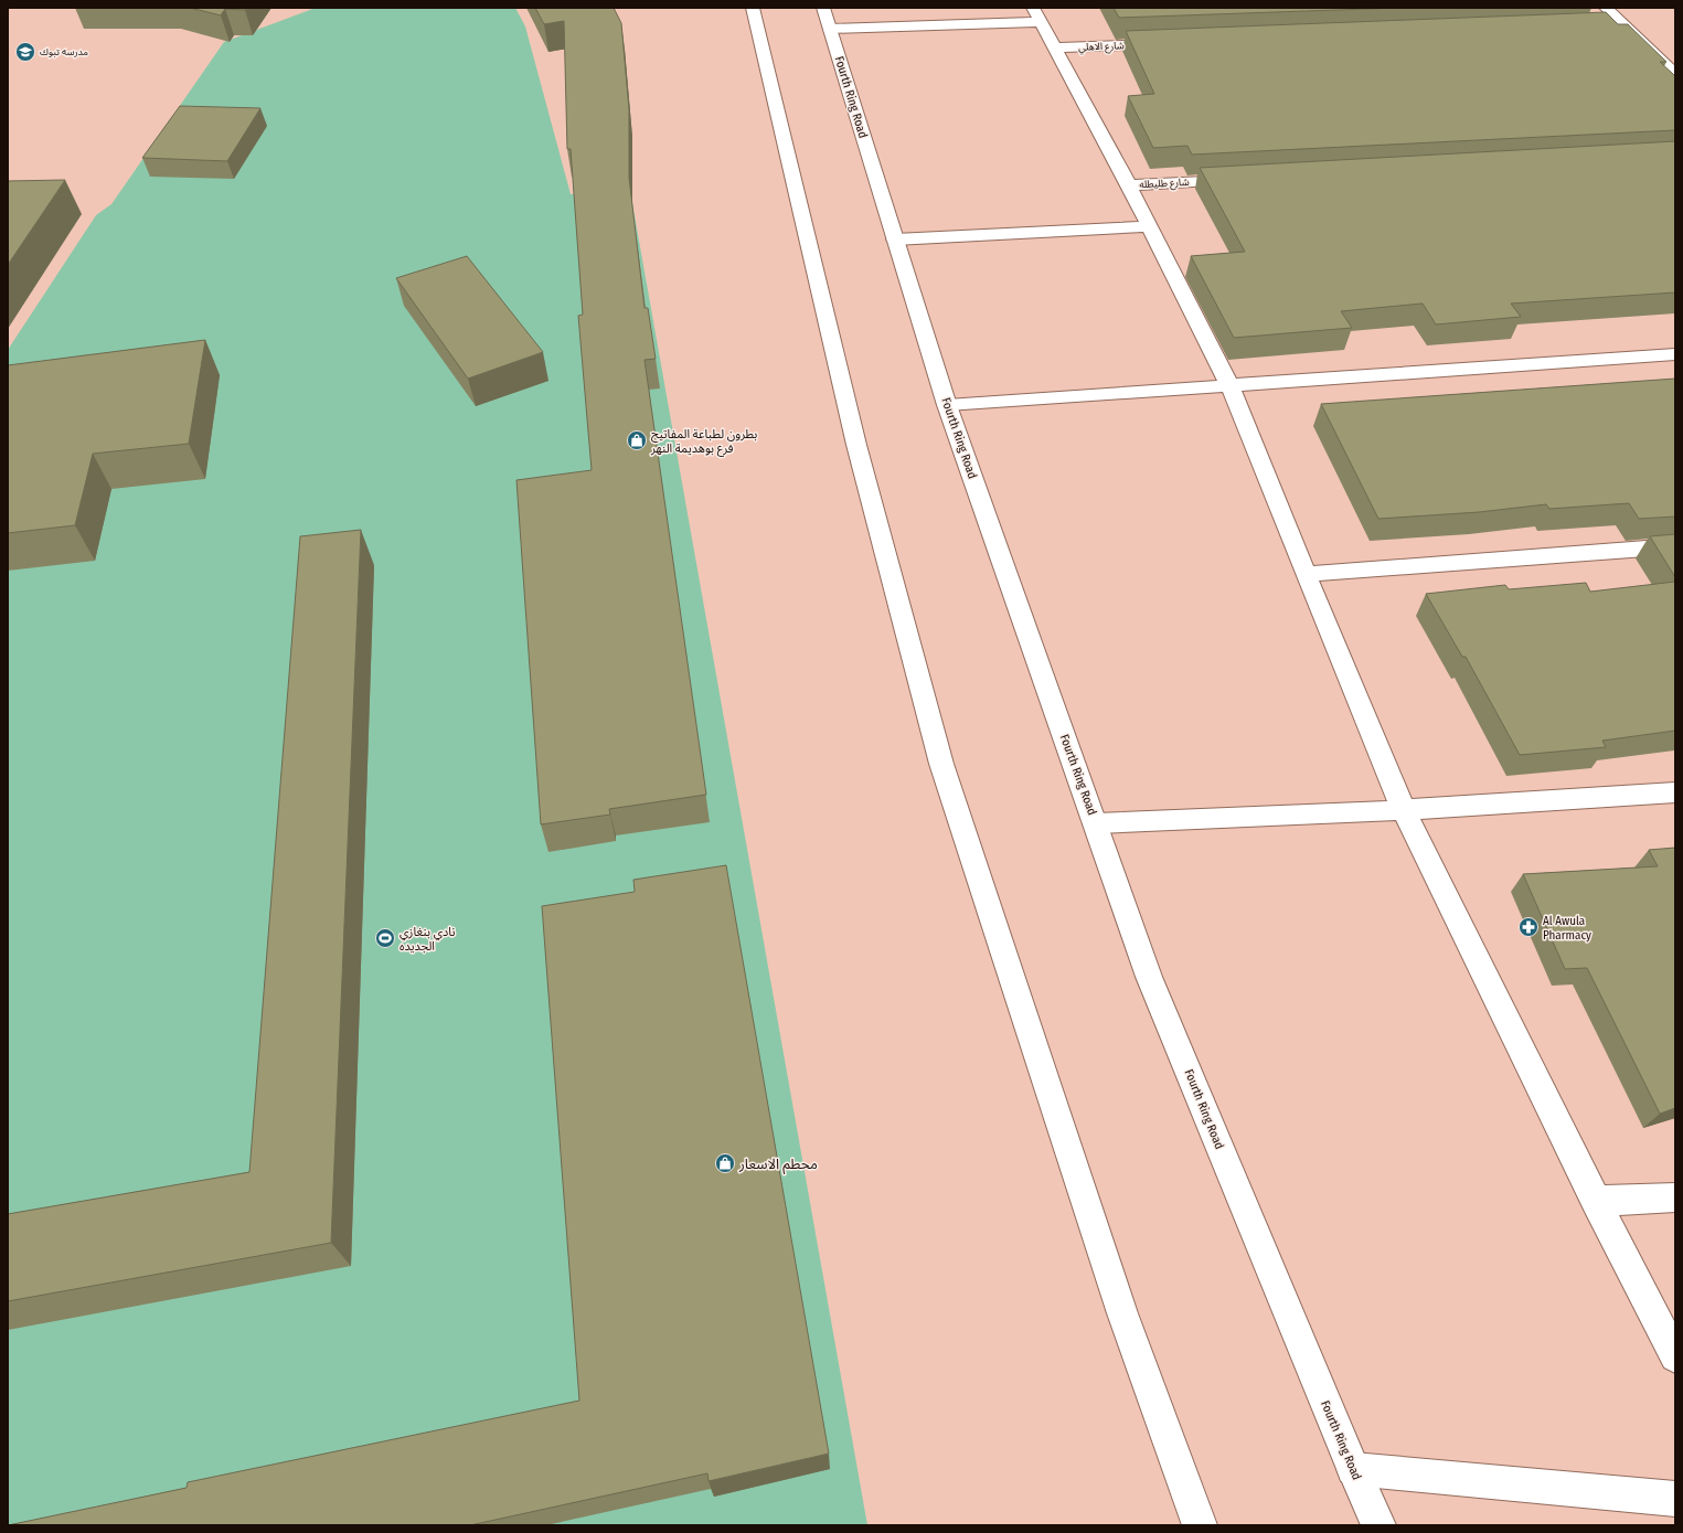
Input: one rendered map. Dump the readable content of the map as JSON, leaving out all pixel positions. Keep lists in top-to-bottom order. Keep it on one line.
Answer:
{"streets":{"street":["شارع الاهلي","Fourth Ring Road","شارع طليطله"]},"places":{"school or university":["مدرسه تبوك"],"shop":["بطرون لطباعة المفاتيح فرع بوهديمة النهر","محطم الاسعار"],"pharmacy":["Al Awula Pharmacy"],"sports":["نادي بنغازي الجديده"]}}
